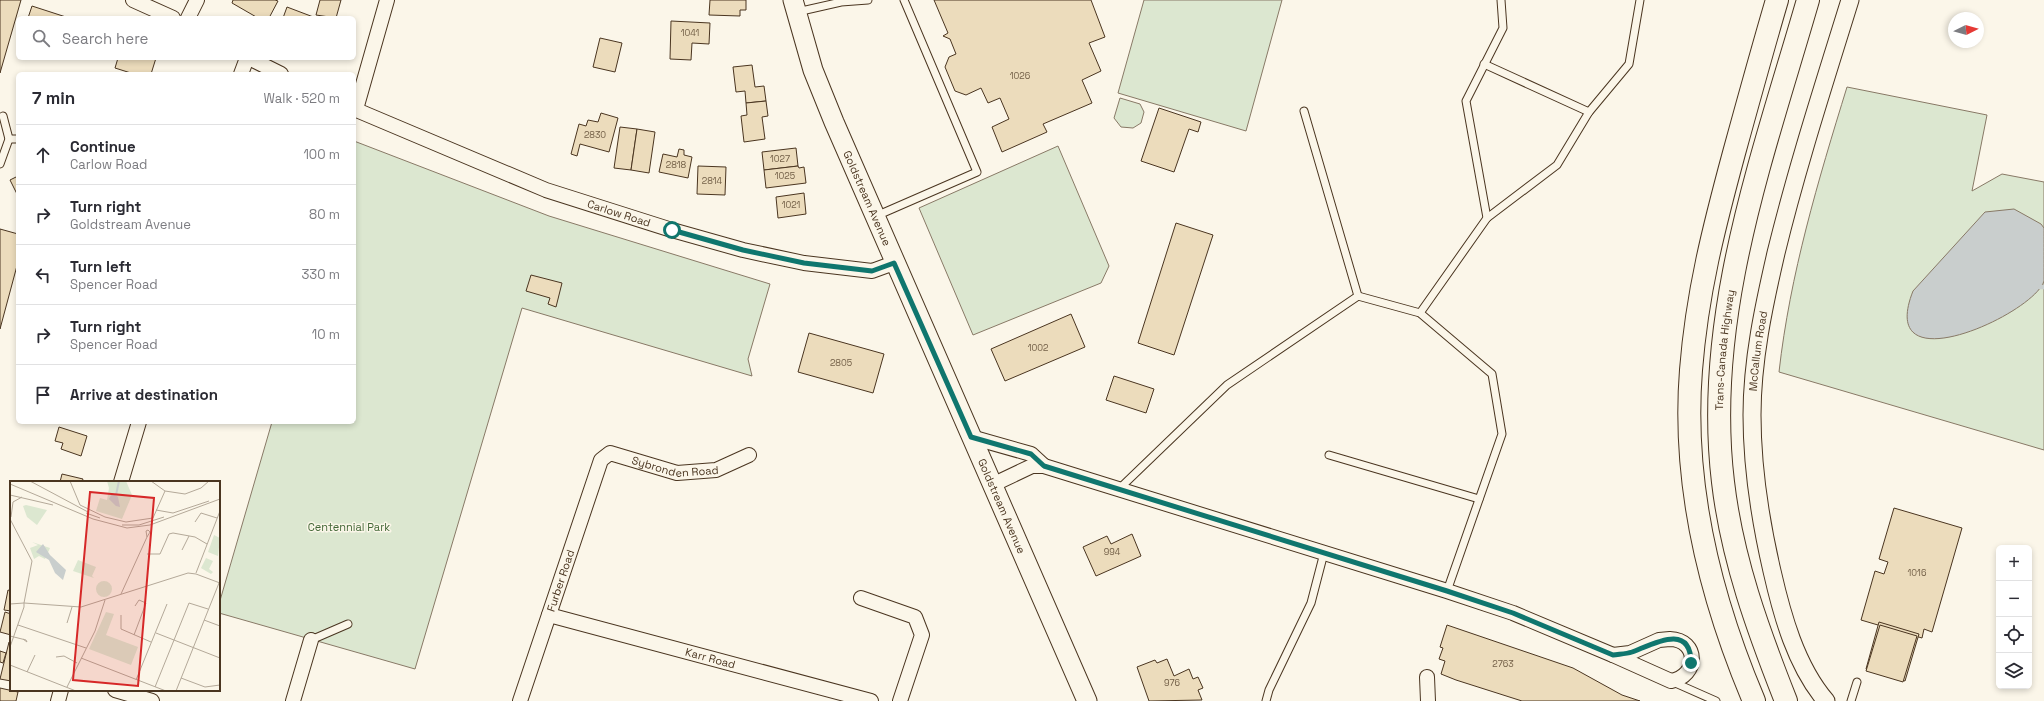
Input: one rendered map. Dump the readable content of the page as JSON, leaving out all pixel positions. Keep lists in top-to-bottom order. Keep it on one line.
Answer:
{"streets":{"highway":["Trans-Canada Highway"],"main road":["Goldstream Avenue"],"street":["Carlow Road","McCallum Road","Sybronden Road","Furber Road","Karr Road"]},"crossings":[["Goldstream Avenue","Carlow Road"],["Sybronden Road","Furber Road"],["Furber Road","Karr Road"]],"parks":["Centennial Park"],"house_numbers":["1041","1026","2830","1027","2818","1025","2814","1021","1002","2805","994","1016","2763","976"],"north":"right","page":{"search":"Search here","heading":["7 min","Walk · 520 m"],"list":[["Continue","Carlow Road","100 m"],["Turn right","Goldstream Avenue","80 m"],["Turn left","Spencer Road","330 m"],["Turn right","Spencer Road","10 m"],"Arrive at destination"],"map_buttons":["+","−"]}}
